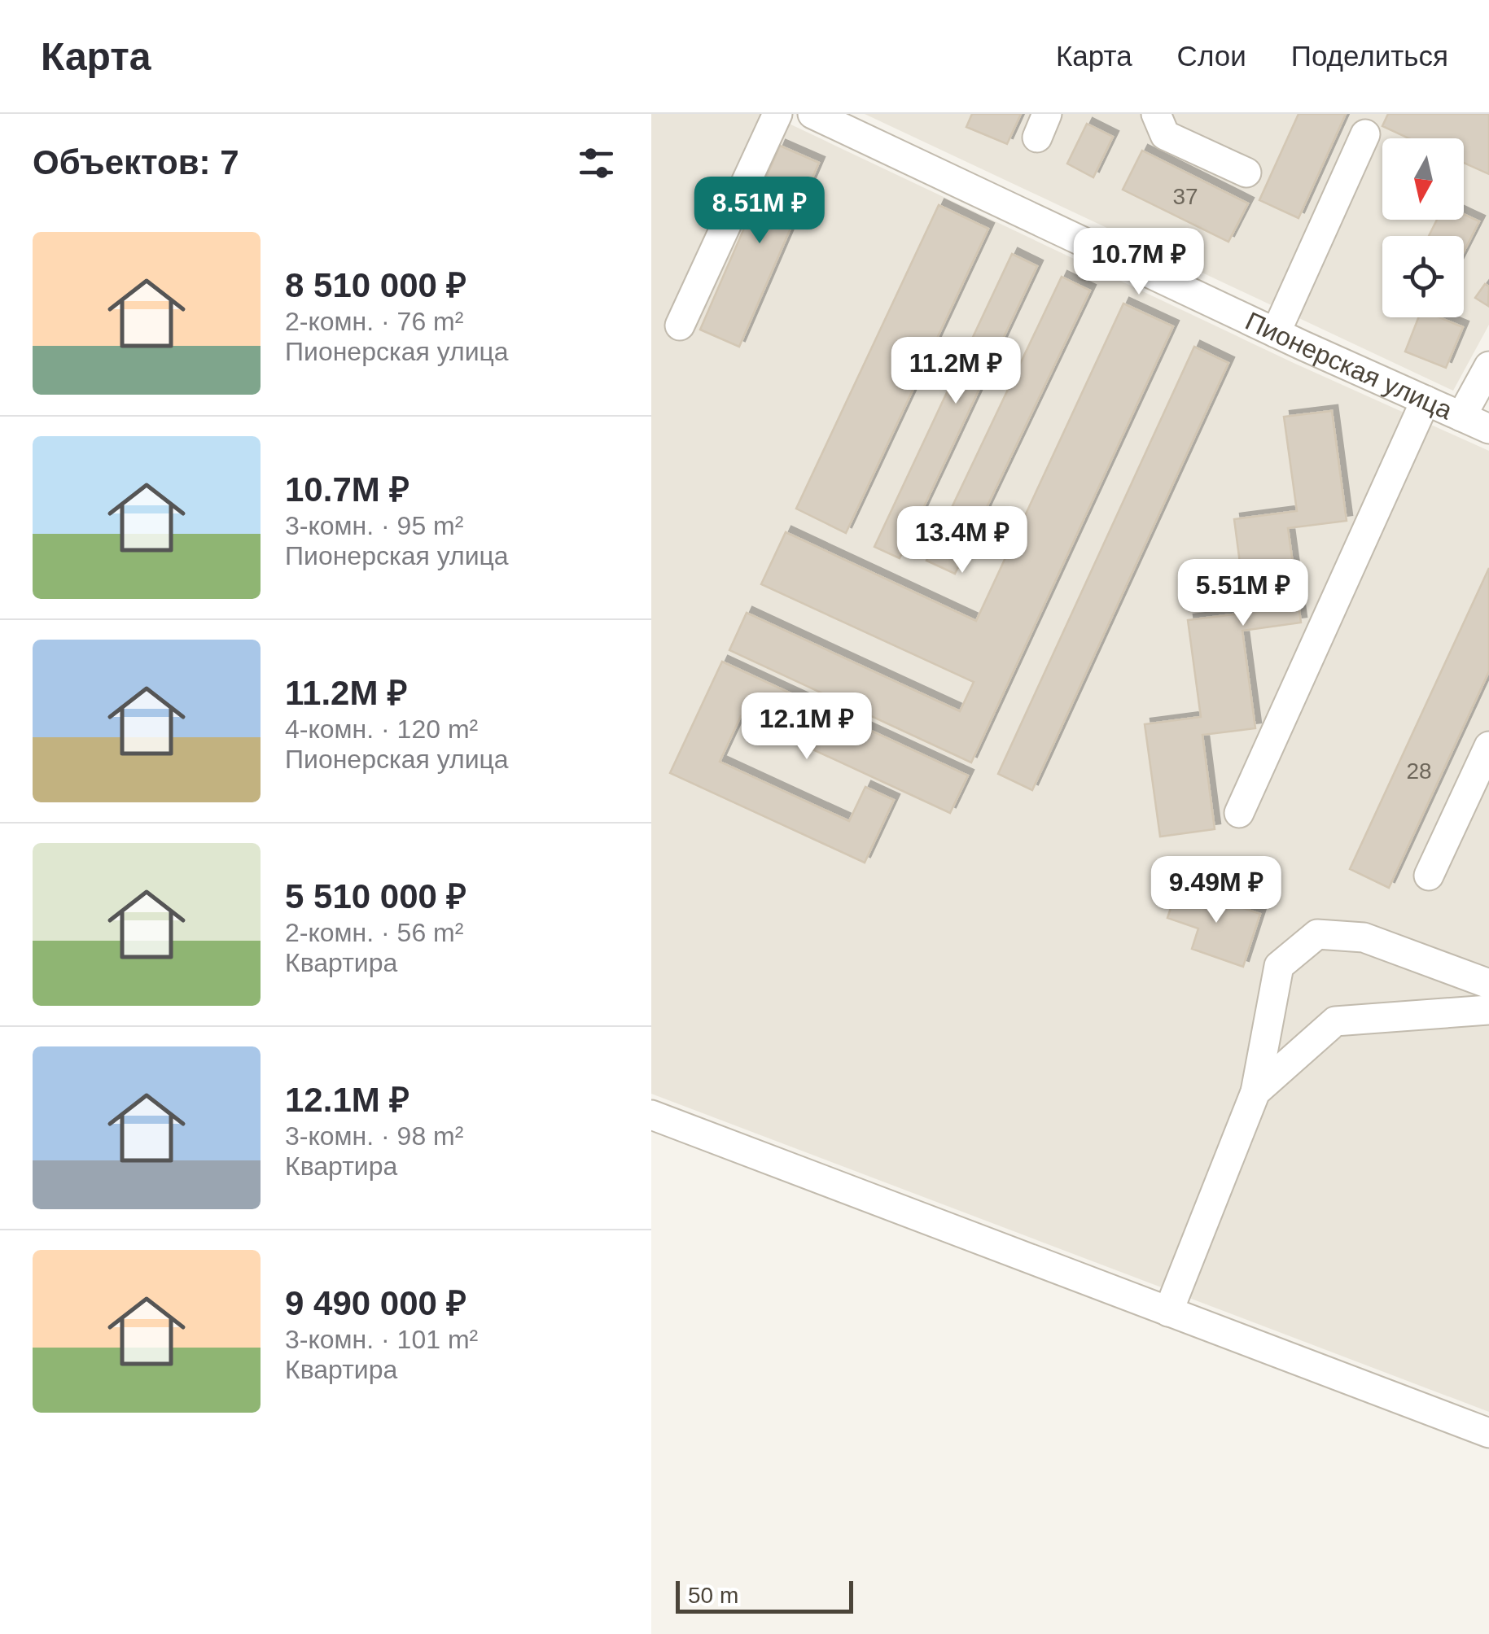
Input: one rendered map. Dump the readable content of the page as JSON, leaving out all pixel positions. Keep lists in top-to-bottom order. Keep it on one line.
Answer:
{"streets":{"street":["Пионерская улица"]},"house_numbers":["37","28"],"scale_bar":"50 m","north":"bottom","page":{"header":"Карта","nav":["Карта","Слои","Поделиться"],"heading":"Объектов: 7","price":["8.51M ₽","10.7M ₽","11.2M ₽","13.4M ₽","5.51M ₽","12.1M ₽","9.49M ₽"],"list":[{"name":"8 510 000 ₽","note":"2-комн. · 76 m² · Пионерская улица"},{"name":"10.7M ₽","note":"3-комн. · 95 m² · Пионерская улица"},{"name":"11.2M ₽","note":"4-комн. · 120 m² · Пионерская улица"},{"name":"5 510 000 ₽","note":"2-комн. · 56 m² · Квартира"},{"name":"12.1M ₽","note":"3-комн. · 98 m² · Квартира"},{"name":"9 490 000 ₽","note":"3-комн. · 101 m² · Квартира"}],"scale":"50 m"}}
